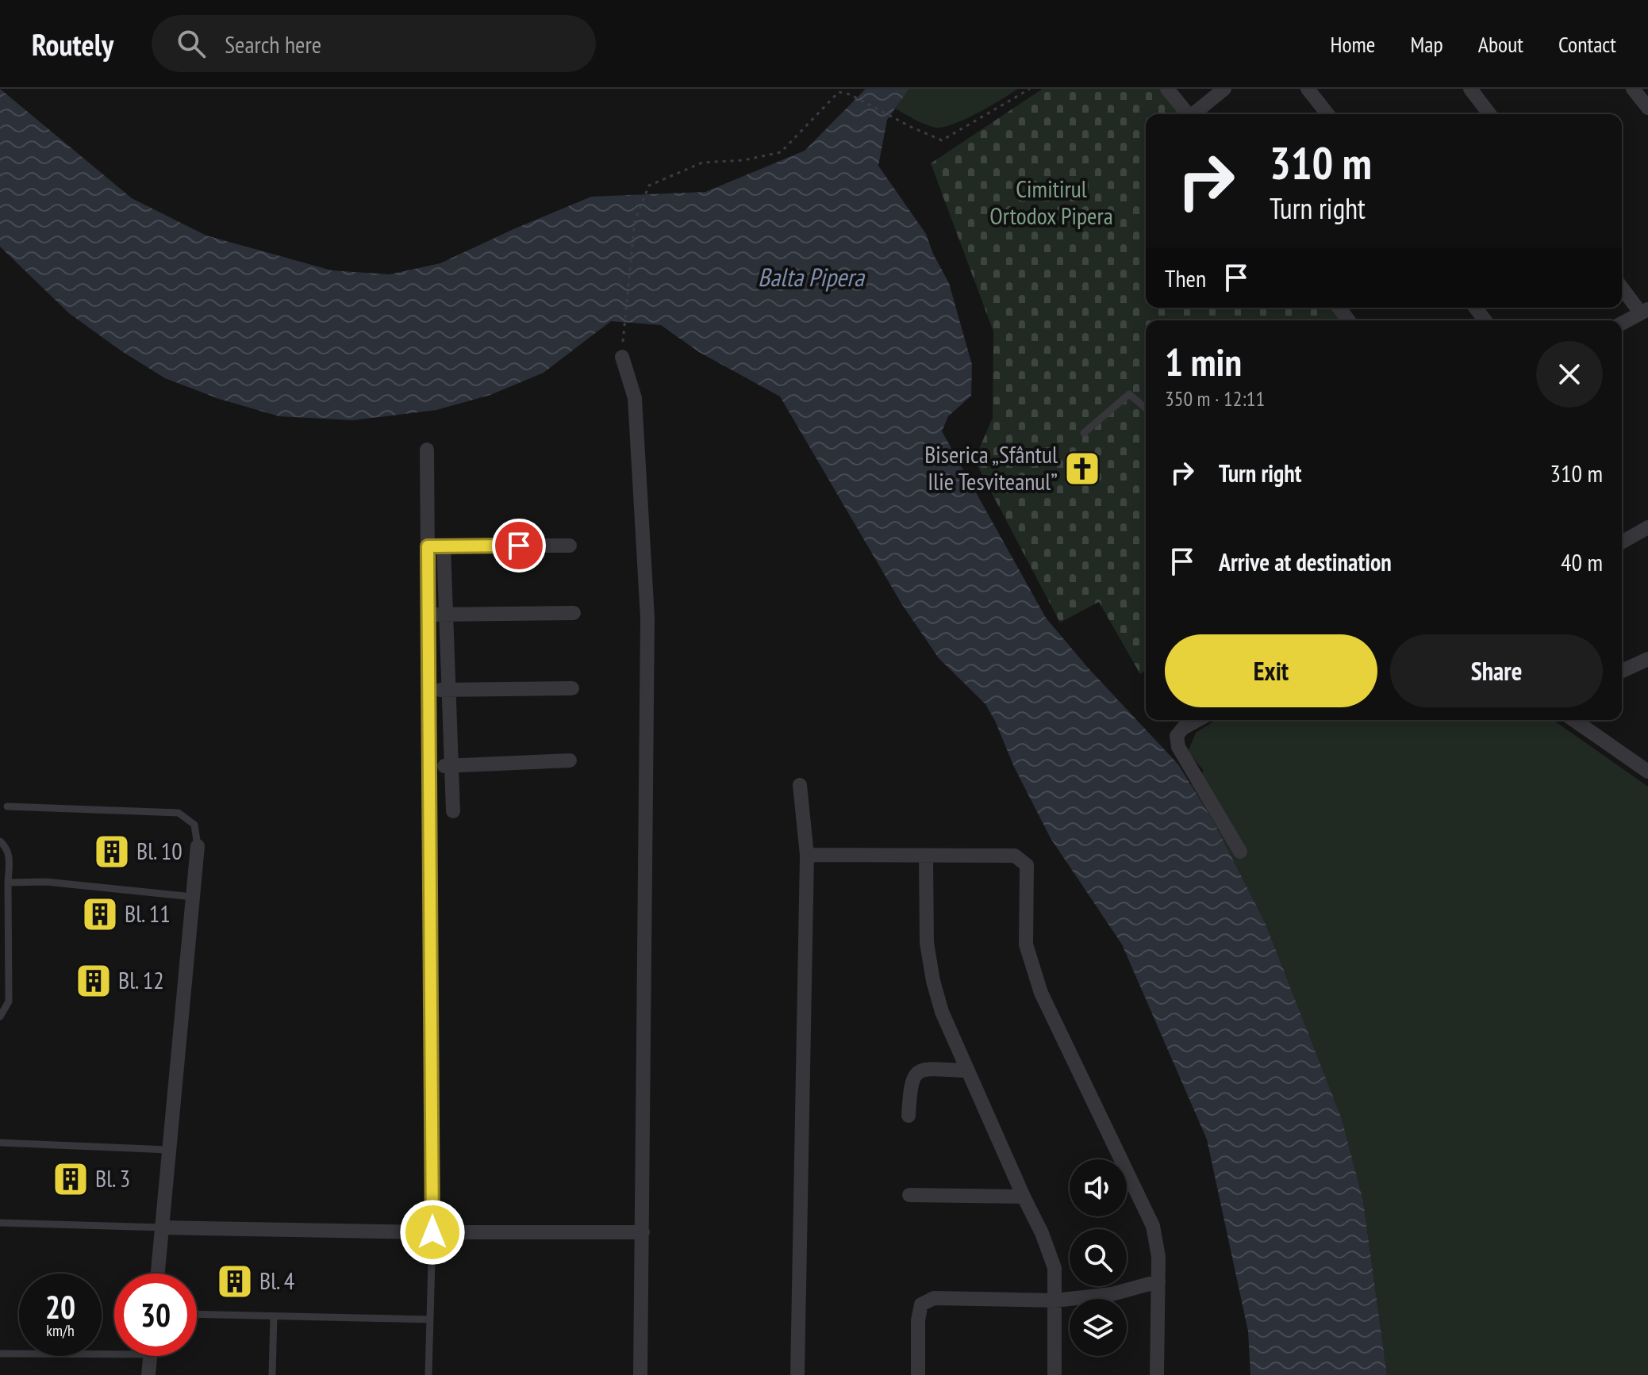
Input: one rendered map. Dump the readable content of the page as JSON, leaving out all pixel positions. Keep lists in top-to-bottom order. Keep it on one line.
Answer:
{"water":["Balta Pipera"],"parks":["Cimitirul Ortodox Pipera"],"places":{"church":["Biserica „Sfântul Ilie Tesviteanul”"],"building":["Bl. 10","Bl. 11","Bl. 12","Bl. 3","Bl. 4"]},"page":{"header":"Routely","search":"Search here","nav":["Home","Map","About","Contact"],"turn":["310 m","Turn right"],"then":"Then","heading":["1 min","350 m · 12:11"],"list":[{"name":"Turn right","value":"310 m"},{"name":"Arrive at destination","value":"40 m"}],"buttons":["Exit","Share"],"speed":"20 km/h","limit":"30"}}
